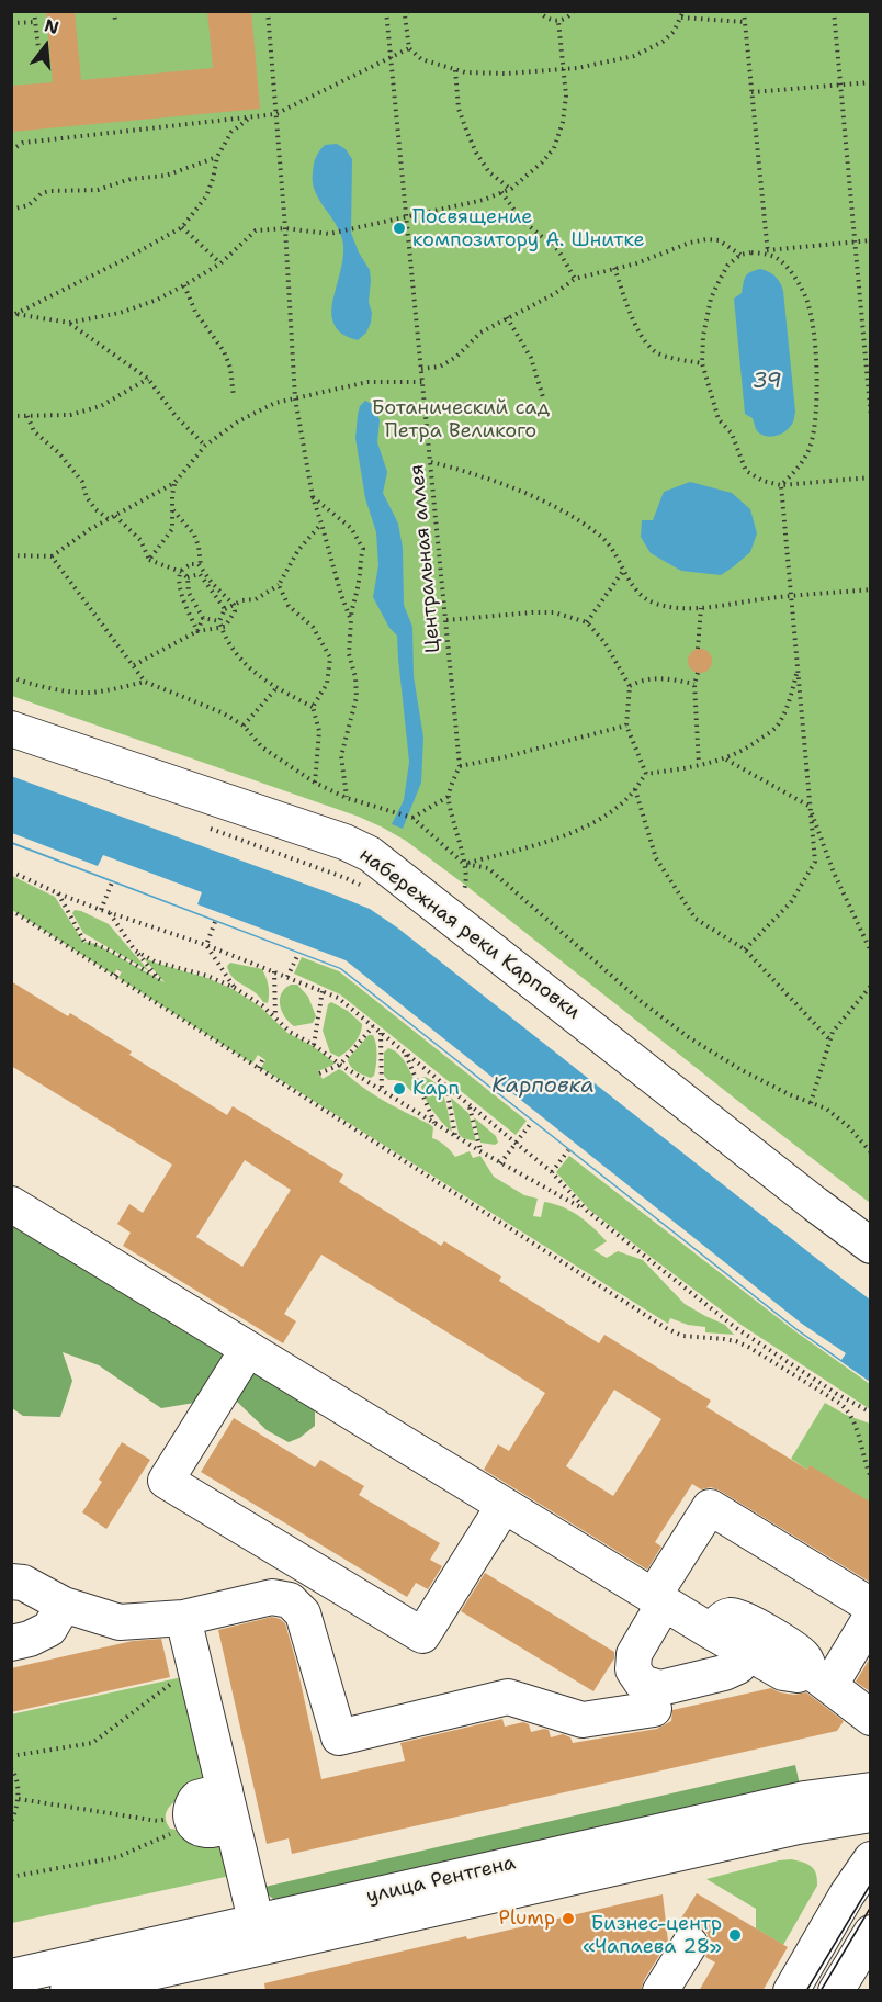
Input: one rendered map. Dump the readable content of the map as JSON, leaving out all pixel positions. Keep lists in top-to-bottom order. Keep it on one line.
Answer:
{"streets":{"street":["набережная реки Карповки","улица Рентгена"],"path":["Центральная аллея"]},"water":["39","Карповка"],"parks":["Ботанический сад Петра Великого"],"places":["Посвящение композитору А. Шнитке","Карп","Plump","Бизнес-центр «Чапаева 28»"],"north":"top"}
